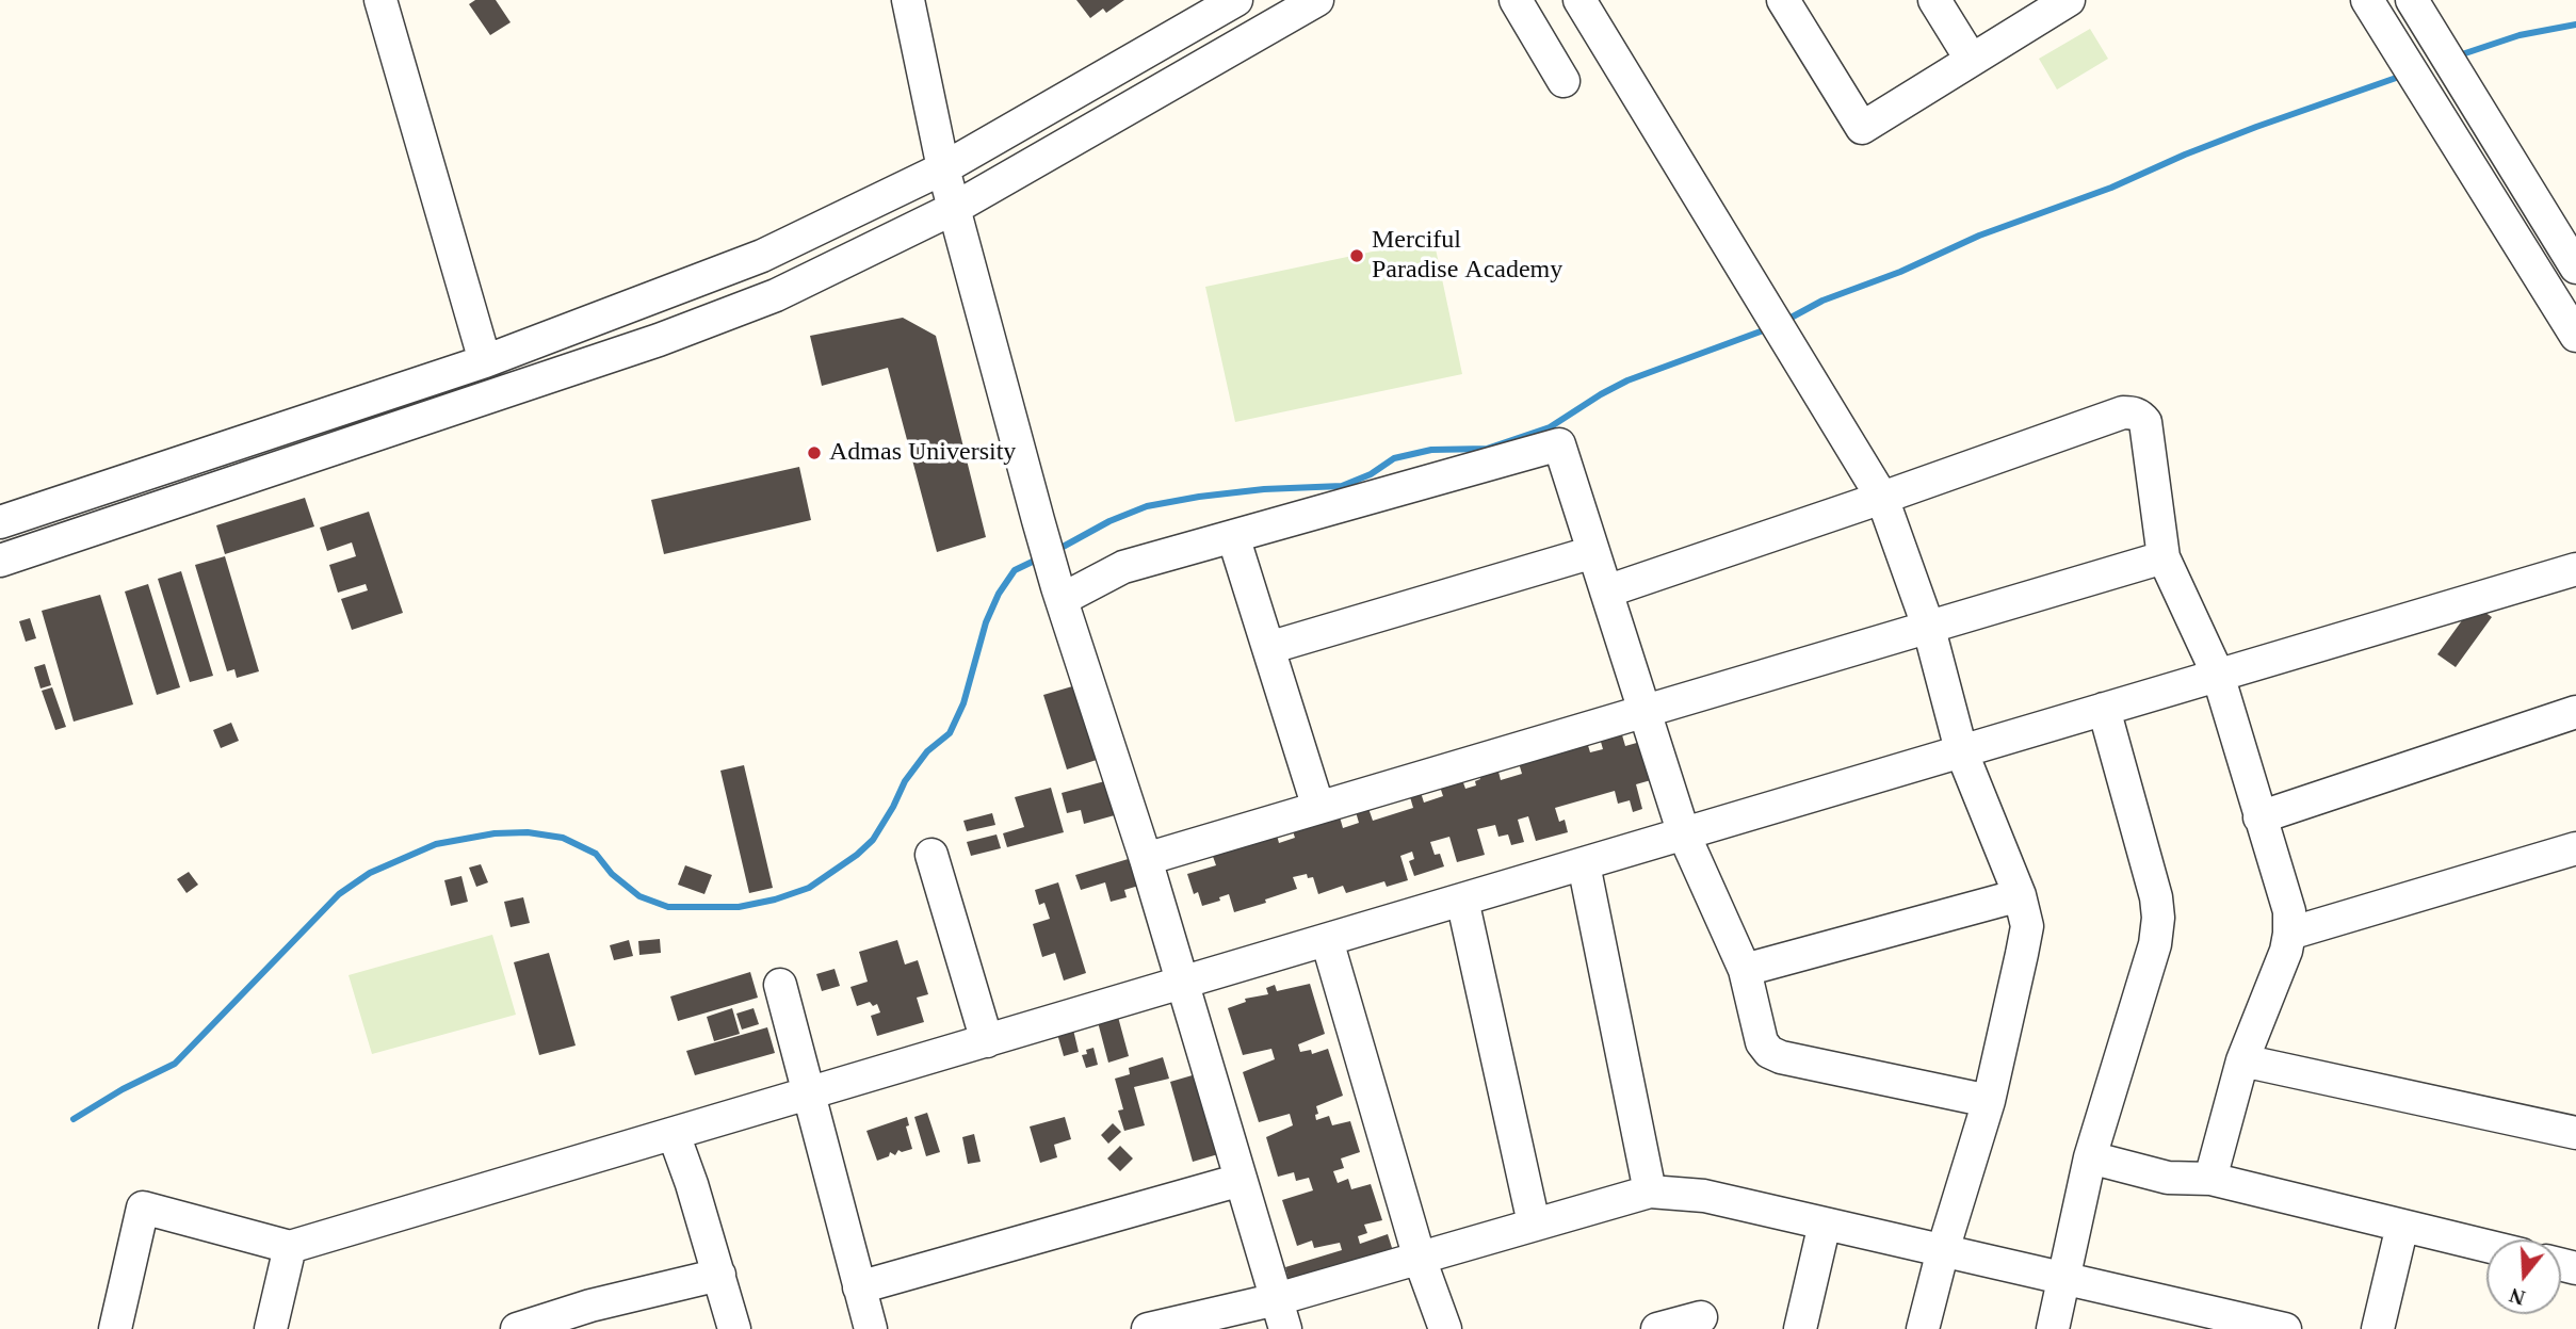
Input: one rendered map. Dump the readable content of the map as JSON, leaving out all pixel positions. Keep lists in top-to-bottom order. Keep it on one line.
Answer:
{"places":["Merciful Paradise Academy","Admas University"],"north":"bottom"}
